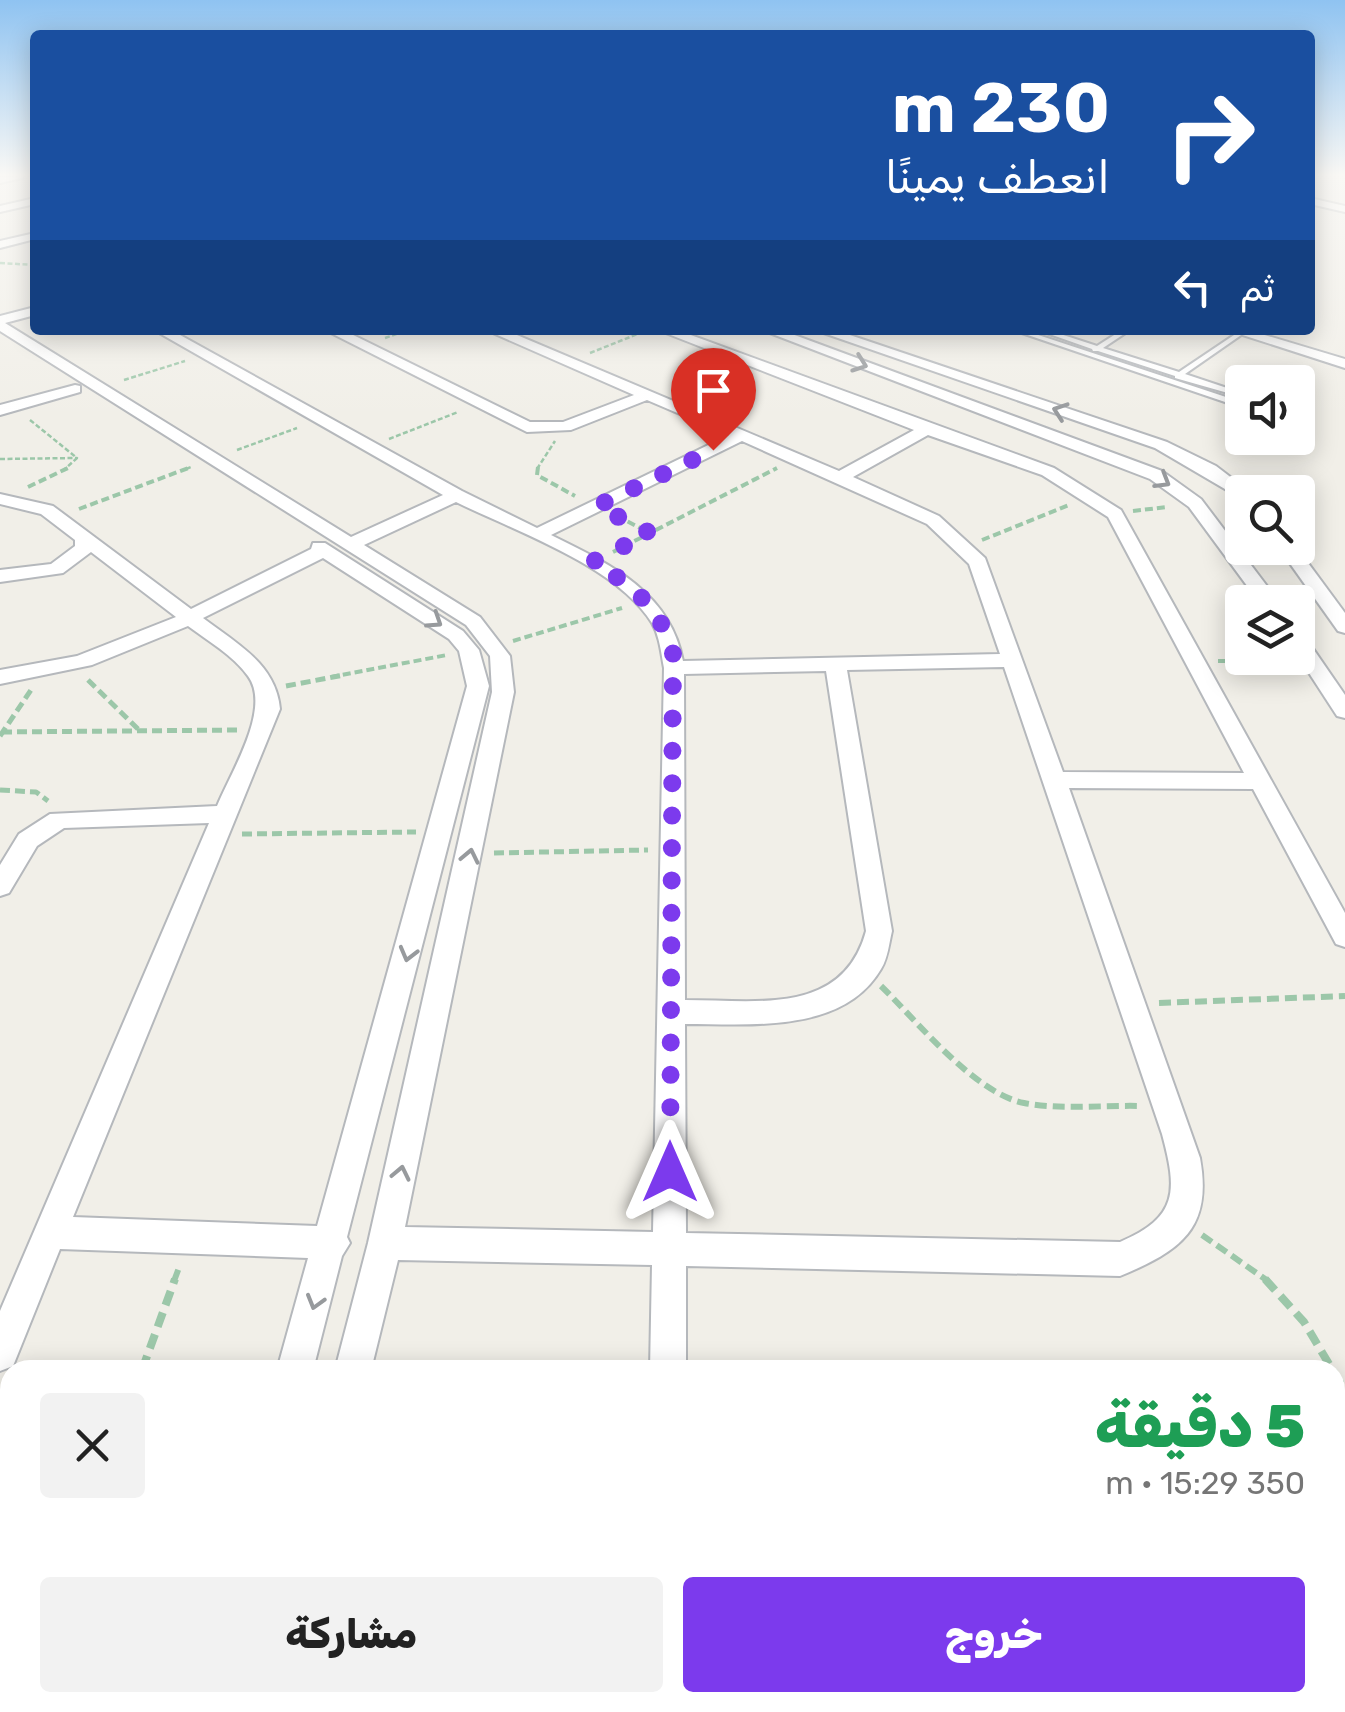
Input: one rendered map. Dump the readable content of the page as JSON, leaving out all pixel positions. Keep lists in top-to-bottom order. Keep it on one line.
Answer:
{"page":{"turn":["230 m","انعطف يمينًا"],"then":"ثم","heading":["5 دقيقة","350 m · 15:29"],"buttons":["خروج","مشاركة"]}}
